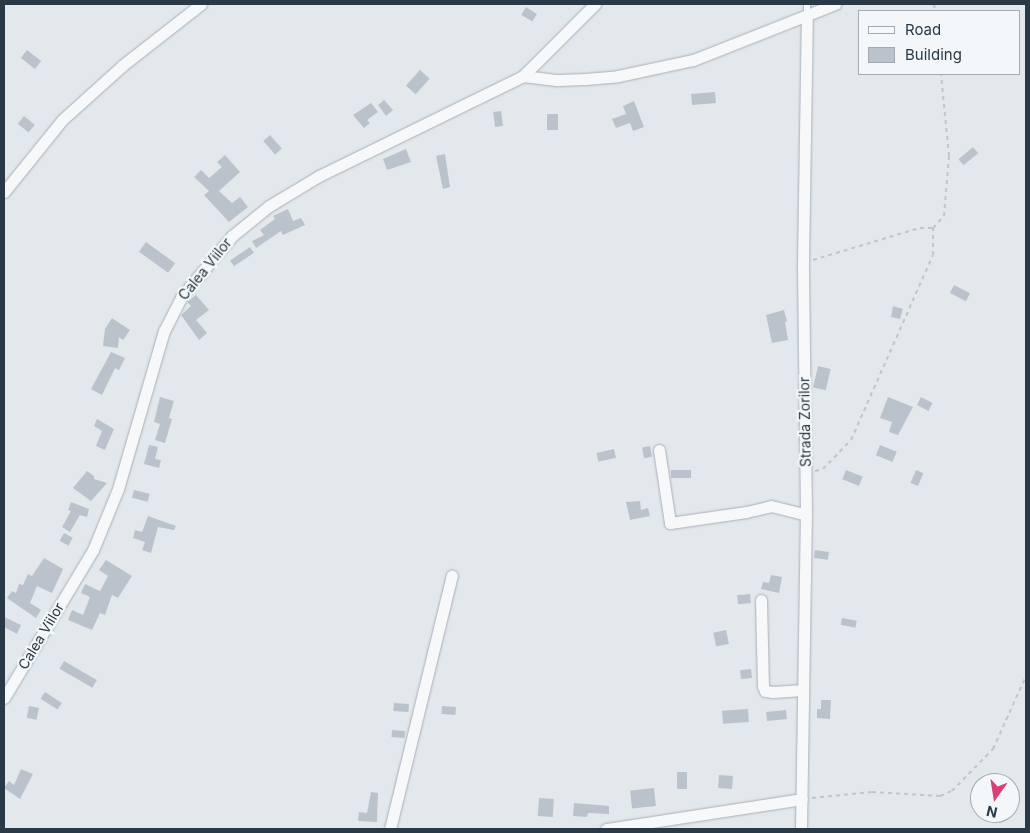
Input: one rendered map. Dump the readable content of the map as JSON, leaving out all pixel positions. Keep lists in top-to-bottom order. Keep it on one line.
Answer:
{"streets":{"street":["Calea Viilor","Strada Zorilor"]},"legend":["Road","Building"],"north":"bottom"}
